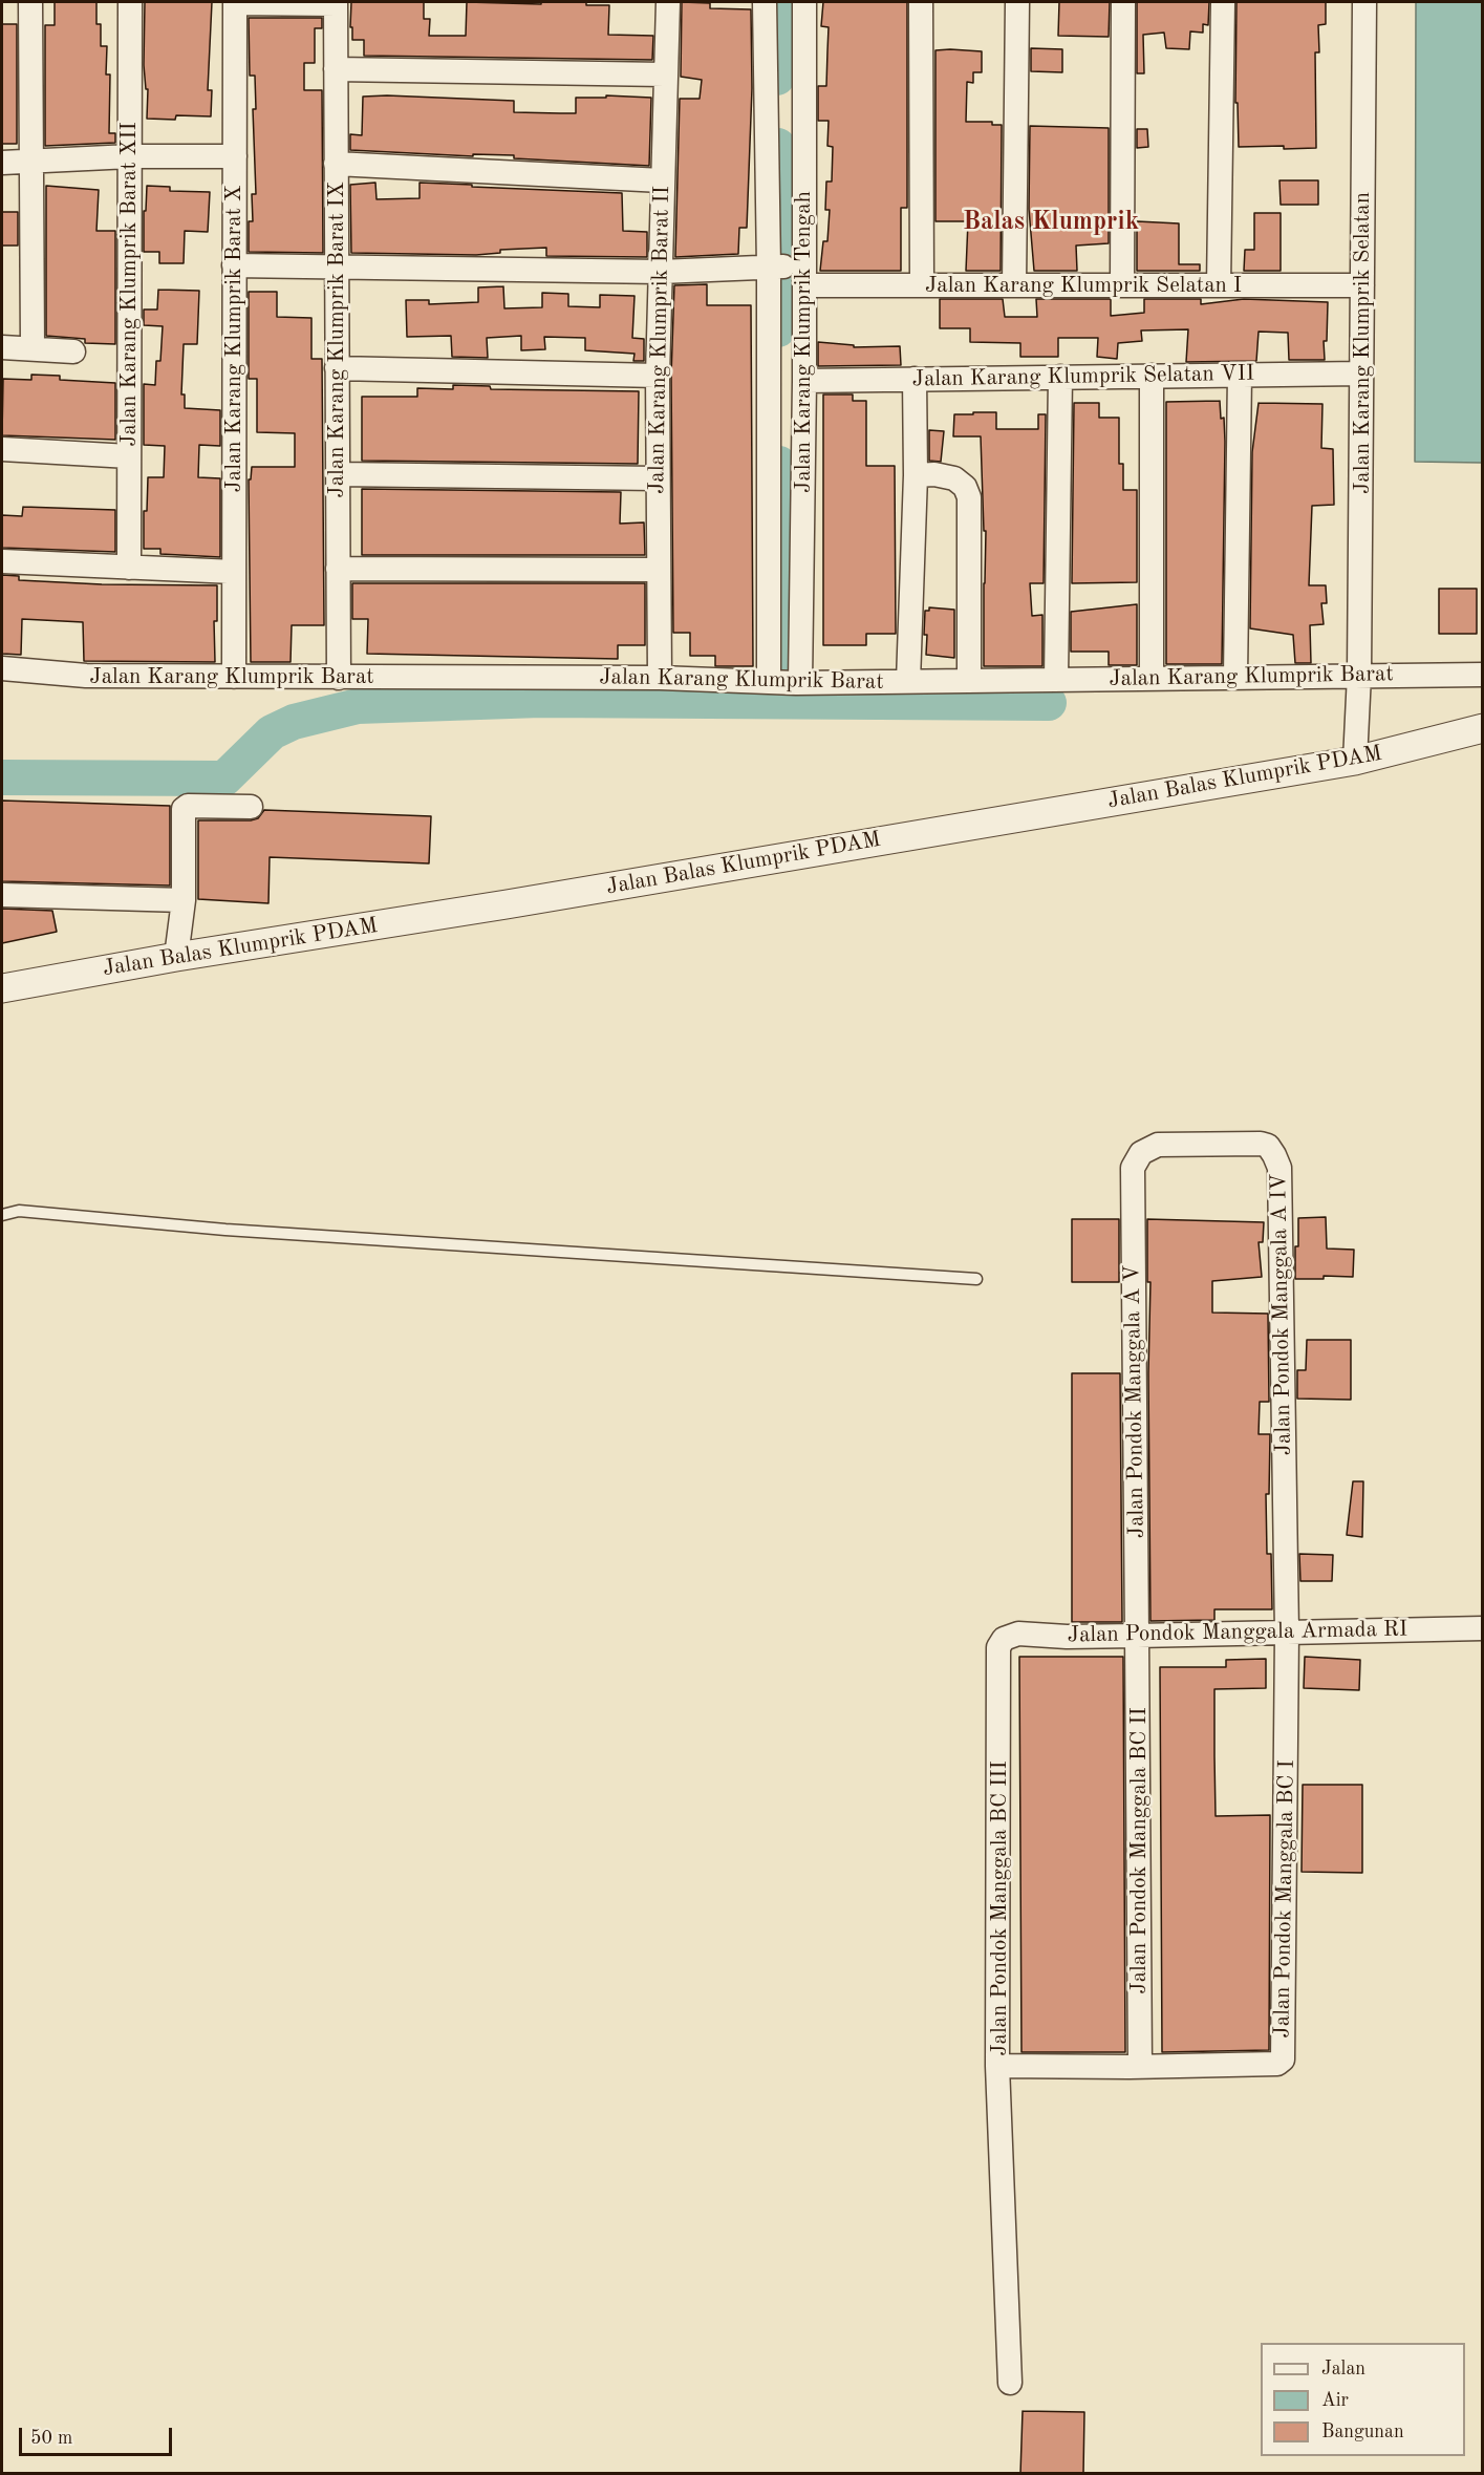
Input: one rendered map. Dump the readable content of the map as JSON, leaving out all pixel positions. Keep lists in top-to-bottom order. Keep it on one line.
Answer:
{"streets":{"street":["Jalan Karang Klumprik Barat XII","Jalan Karang Klumprik Selatan I","Jalan Karang Klumprik Barat X","Jalan Karang Klumprik Barat IX","Jalan Karang Klumprik Barat II","Jalan Karang Klumprik Tengah","Jalan Karang Klumprik Selatan","Jalan Karang Klumprik Selatan VII","Jalan Karang Klumprik Barat","Jalan Balas Klumprik PDAM","Jalan Pondok Manggala A IV","Jalan Pondok Manggala A V","Jalan Pondok Manggala Armada RI","Jalan Pondok Manggala BC II","Jalan Pondok Manggala BC I","Jalan Pondok Manggala BC III"]},"crossings":[["Jalan Karang Klumprik Selatan I","Jalan Karang Klumprik Barat X"],["Jalan Karang Klumprik Selatan I","Jalan Karang Klumprik Barat IX"],["Jalan Karang Klumprik Selatan I","Jalan Karang Klumprik Barat II"],["Jalan Karang Klumprik Selatan I","Jalan Karang Klumprik Tengah"],["Jalan Karang Klumprik Selatan I","Jalan Karang Klumprik Selatan"],["Jalan Karang Klumprik Barat X","Jalan Karang Klumprik Barat"],["Jalan Karang Klumprik Barat IX","Jalan Karang Klumprik Barat"],["Jalan Karang Klumprik Barat II","Jalan Karang Klumprik Barat"],["Jalan Karang Klumprik Tengah","Jalan Karang Klumprik Selatan VII"],["Jalan Karang Klumprik Tengah","Jalan Karang Klumprik Barat"],["Jalan Karang Klumprik Selatan","Jalan Karang Klumprik Selatan VII"],["Jalan Karang Klumprik Selatan","Jalan Karang Klumprik Barat"],["Jalan Karang Klumprik Selatan","Jalan Balas Klumprik PDAM"],["Jalan Pondok Manggala A IV","Jalan Pondok Manggala A V"],["Jalan Pondok Manggala A IV","Jalan Pondok Manggala Armada RI"],["Jalan Pondok Manggala A IV","Jalan Pondok Manggala BC I"],["Jalan Pondok Manggala A V","Jalan Pondok Manggala Armada RI"],["Jalan Pondok Manggala A V","Jalan Pondok Manggala BC II"],["Jalan Pondok Manggala Armada RI","Jalan Pondok Manggala BC II"],["Jalan Pondok Manggala Armada RI","Jalan Pondok Manggala BC I"],["Jalan Pondok Manggala Armada RI","Jalan Pondok Manggala BC III"],["Jalan Pondok Manggala BC II","Jalan Pondok Manggala BC I"],["Jalan Pondok Manggala BC II","Jalan Pondok Manggala BC III"],["Jalan Pondok Manggala BC I","Jalan Pondok Manggala BC III"]],"districts":["Balas Klumprik"],"legend":["Jalan","Air","Bangunan"],"scale_bar":"50 m"}
